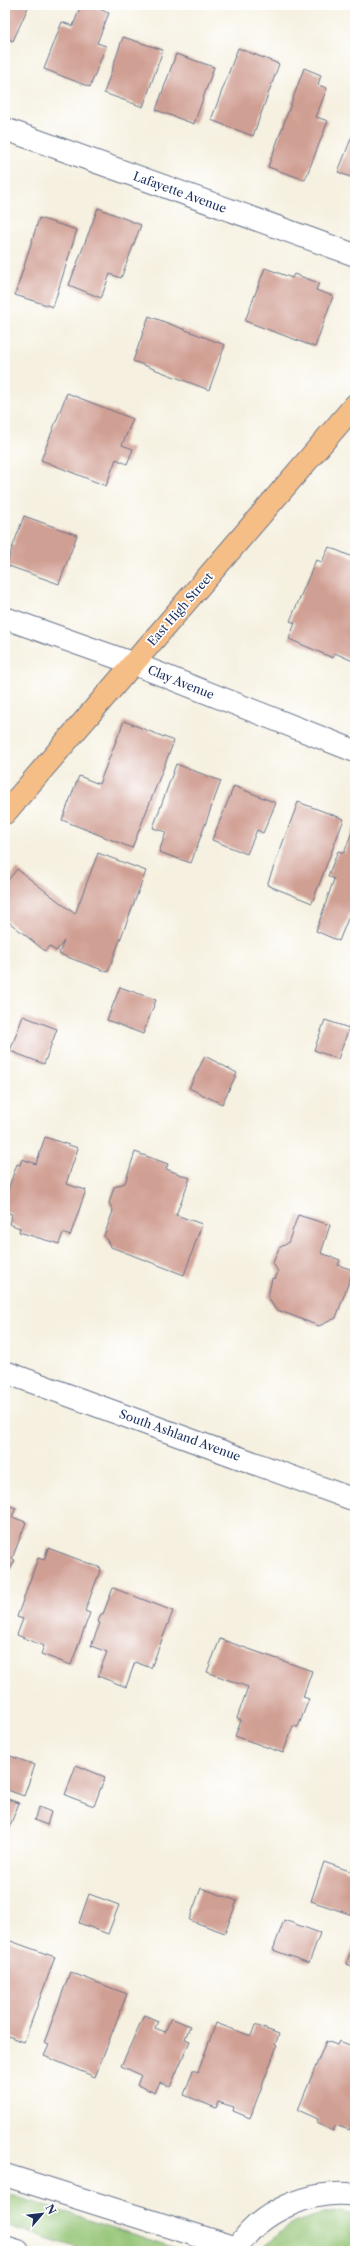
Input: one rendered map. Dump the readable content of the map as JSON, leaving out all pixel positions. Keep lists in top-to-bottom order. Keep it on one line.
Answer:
{"streets":{"main road":["East High Street"],"street":["Lafayette Avenue","Clay Avenue","South Ashland Avenue"]},"crossings":[["East High Street","Clay Avenue"]],"north":"top right"}
